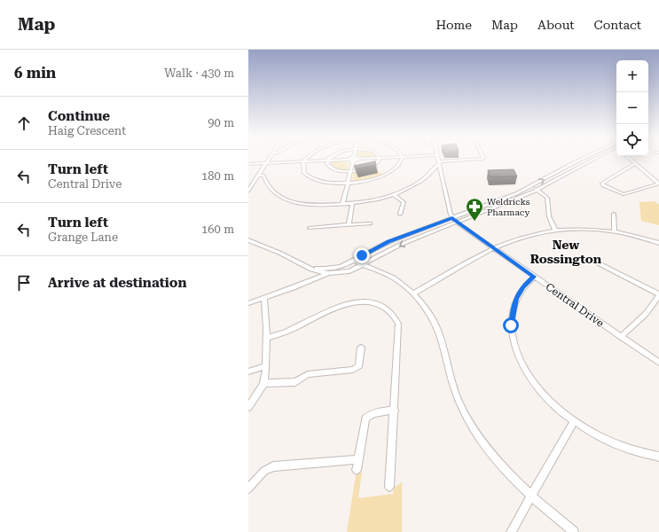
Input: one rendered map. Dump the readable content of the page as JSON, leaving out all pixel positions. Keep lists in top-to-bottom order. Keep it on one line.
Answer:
{"streets":{"street":["Central Drive"]},"districts":["New Rossington"],"places":{"pharmacy":["Weldricks Pharmacy"]},"page":{"header":"Map","nav":["Home","Map","About","Contact"],"heading":["6 min","Walk · 430 m"],"map_buttons":["+","−"],"list":[["Continue","Haig Crescent","90 m"],["Turn left","Central Drive","180 m"],["Turn left","Grange Lane","160 m"],"Arrive at destination"]}}
